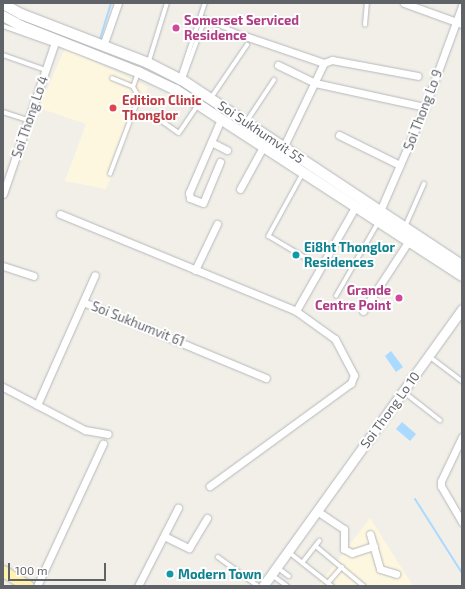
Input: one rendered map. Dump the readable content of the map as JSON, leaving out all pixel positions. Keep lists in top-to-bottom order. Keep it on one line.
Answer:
{"streets":{"main road":["Soi Sukhumvit 55"],"street":["Soi Thong Lo 9","Soi Thong Lo 4","Soi Sukhumvit 61","Soi Thong Lo 10"]},"crossings":[["Soi Thong Lo 9","Soi Sukhumvit 55"],["Soi Thong Lo 4","Soi Sukhumvit 55"]],"places":["Somerset Serviced Residence","Edition Clinic Thonglor","Ei8ht Thonglor Residences","Grande Centre Point","Modern Town"],"scale_bar":"100 m"}
